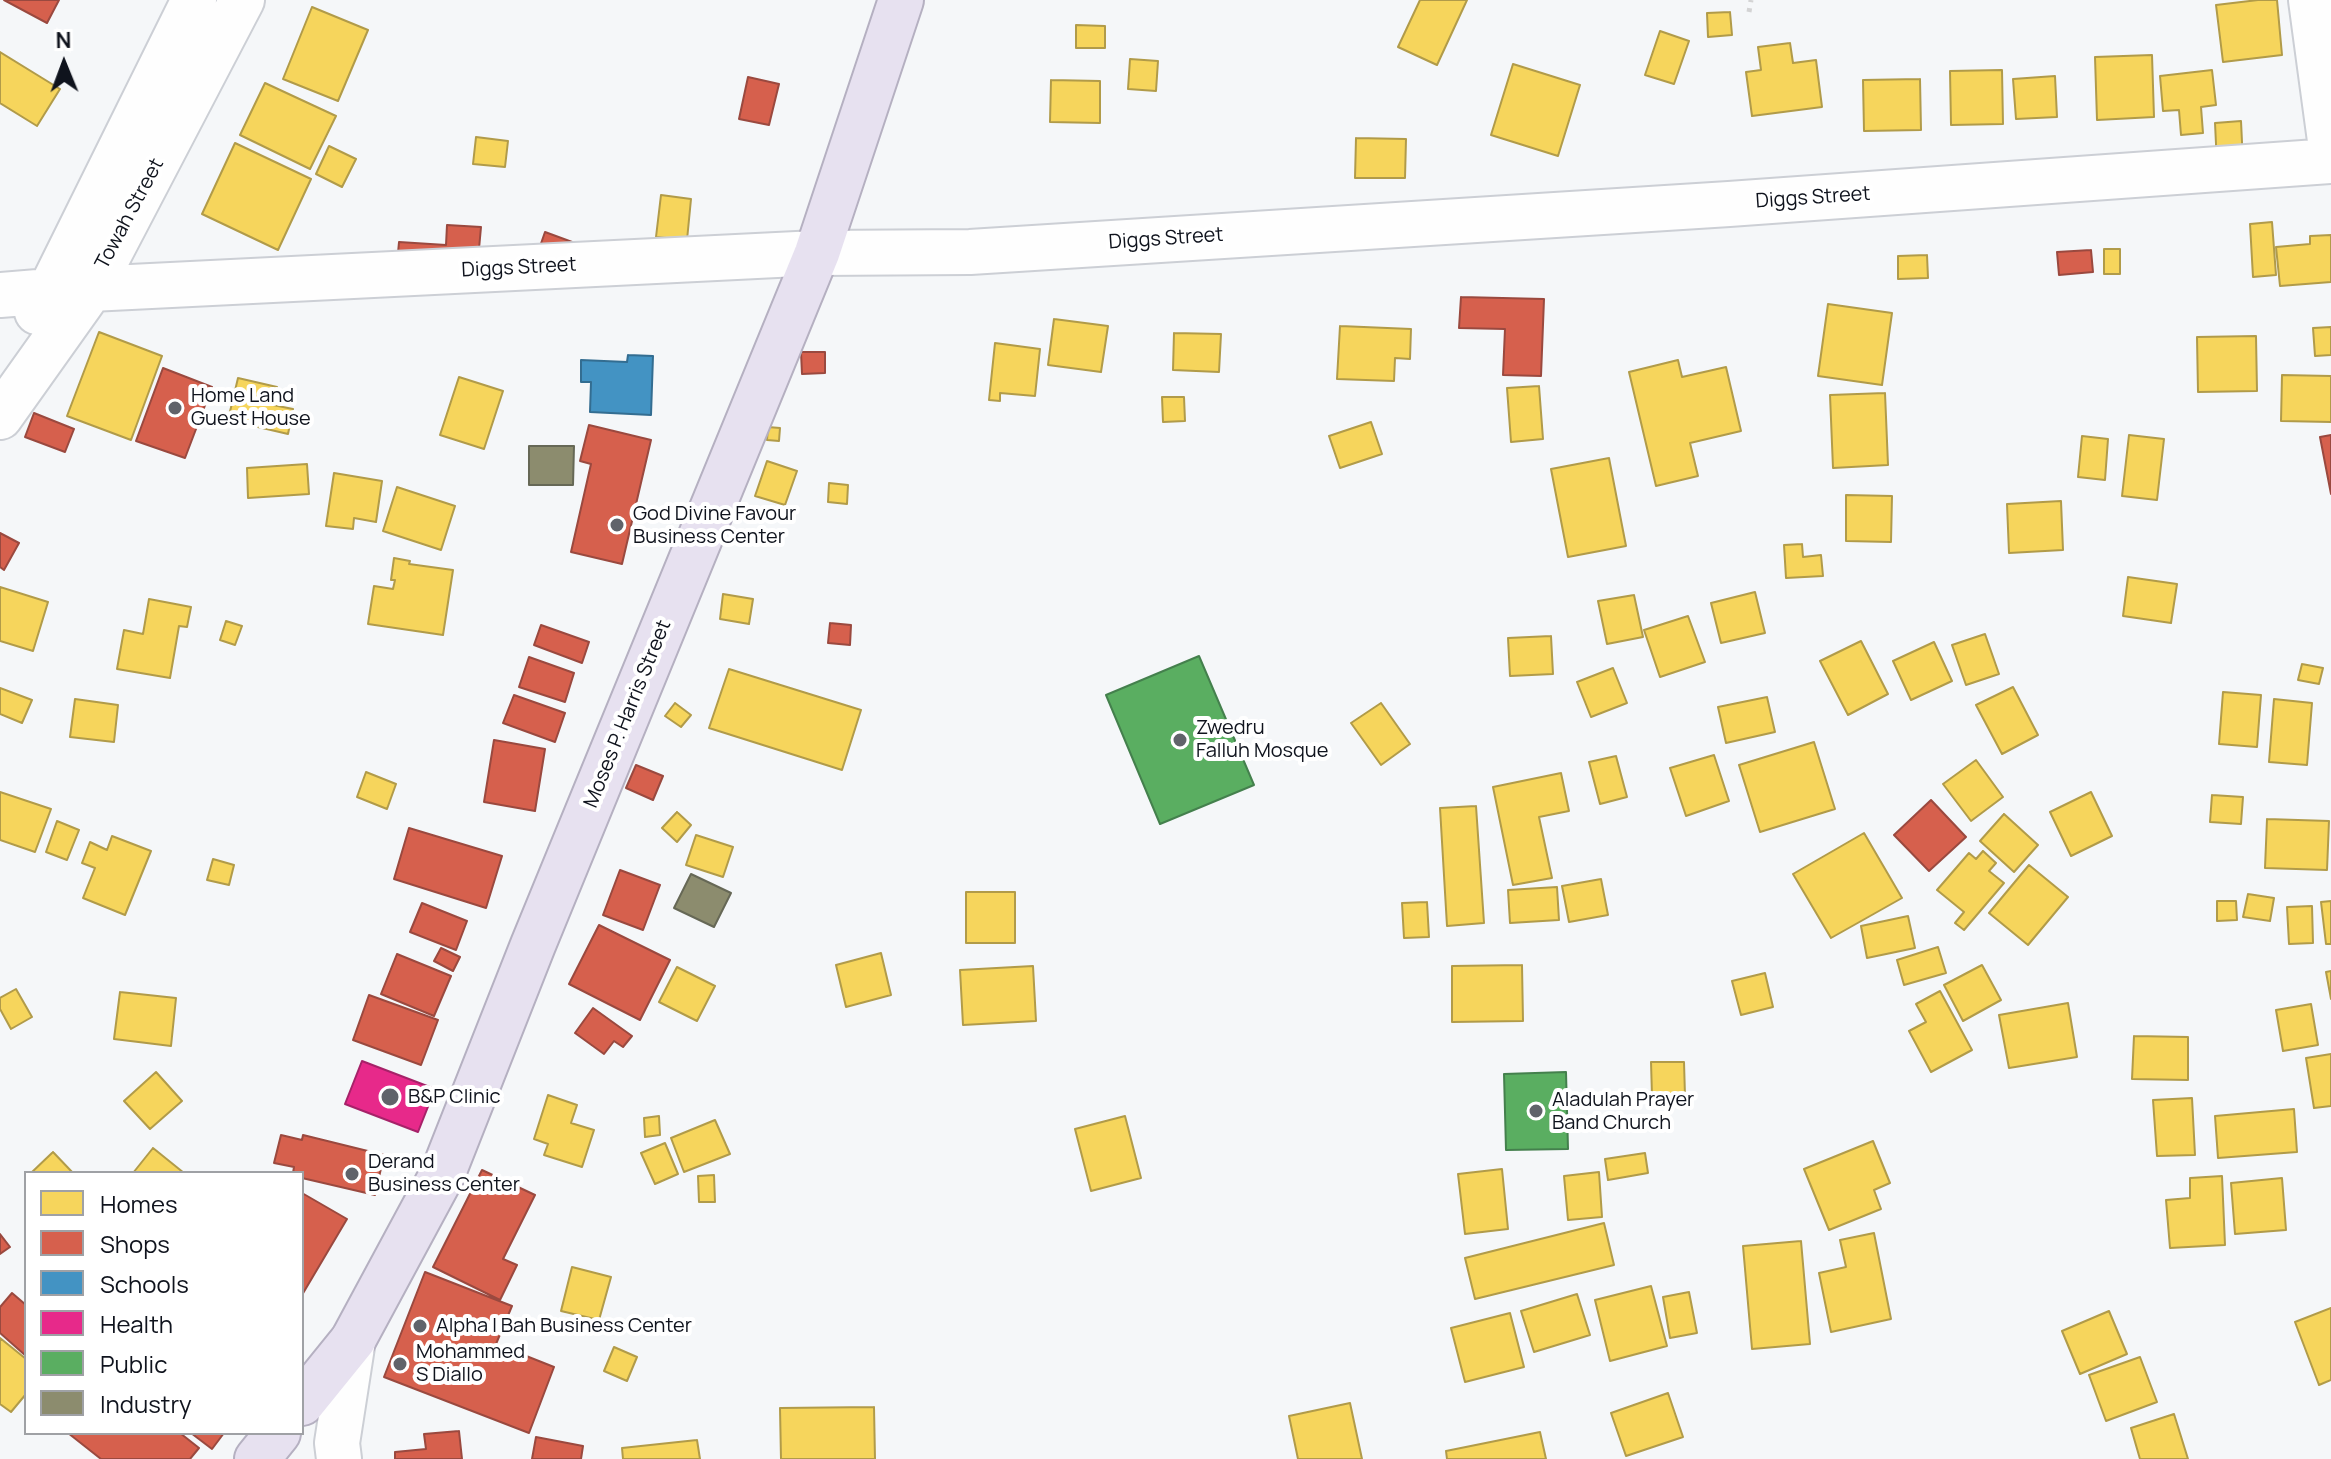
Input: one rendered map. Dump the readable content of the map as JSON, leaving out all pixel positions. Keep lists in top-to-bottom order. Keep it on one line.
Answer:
{"streets":{"highway":["Moses P. Harris Street"],"street":["Diggs Street","Towah Street"]},"crossings":[["Diggs Street","Towah Street"],["Diggs Street","Moses P. Harris Street"]],"places":["Home Land Guest House","God Divine Favour Business Center","Zwedru Falluh Mosque","B&P Clinic","Aladulah Prayer Band Church","Derand Business Center","Alpha I Bah Business Center","Mohammed S Diallo"],"legend":["Homes","Shops","Schools","Health","Public","Industry"],"north":"top"}
